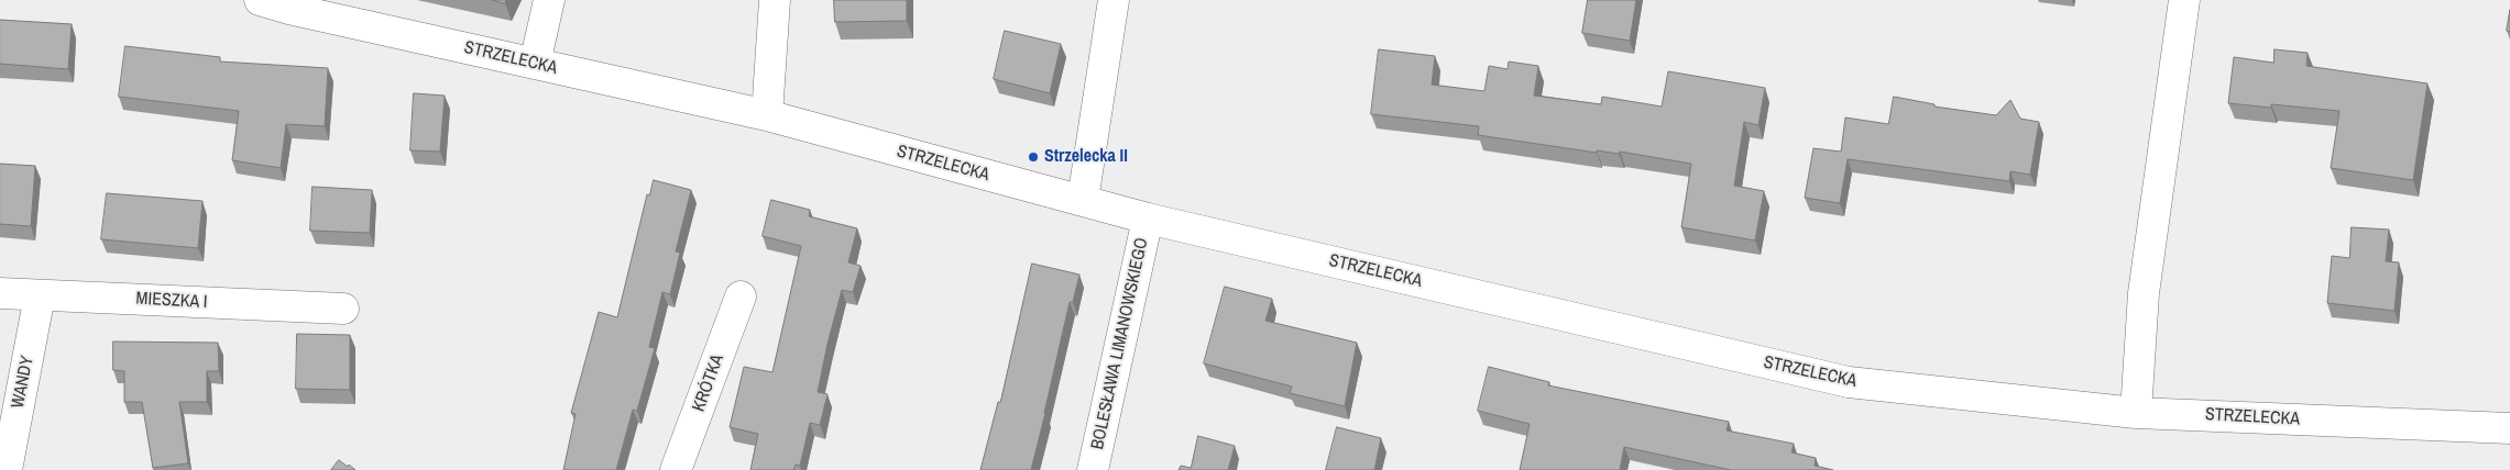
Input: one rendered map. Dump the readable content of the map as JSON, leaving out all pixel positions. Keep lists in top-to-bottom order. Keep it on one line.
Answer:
{"streets":{"street":["STRZELECKA","MIESZKA I","BOLESŁAWA LIMANOWSKIEGO","WANDY","KRÓTKA"]},"crossings":[["STRZELECKA","BOLESŁAWA LIMANOWSKIEGO"],["MIESZKA I","WANDY"]],"places":["Strzelecka II"]}
